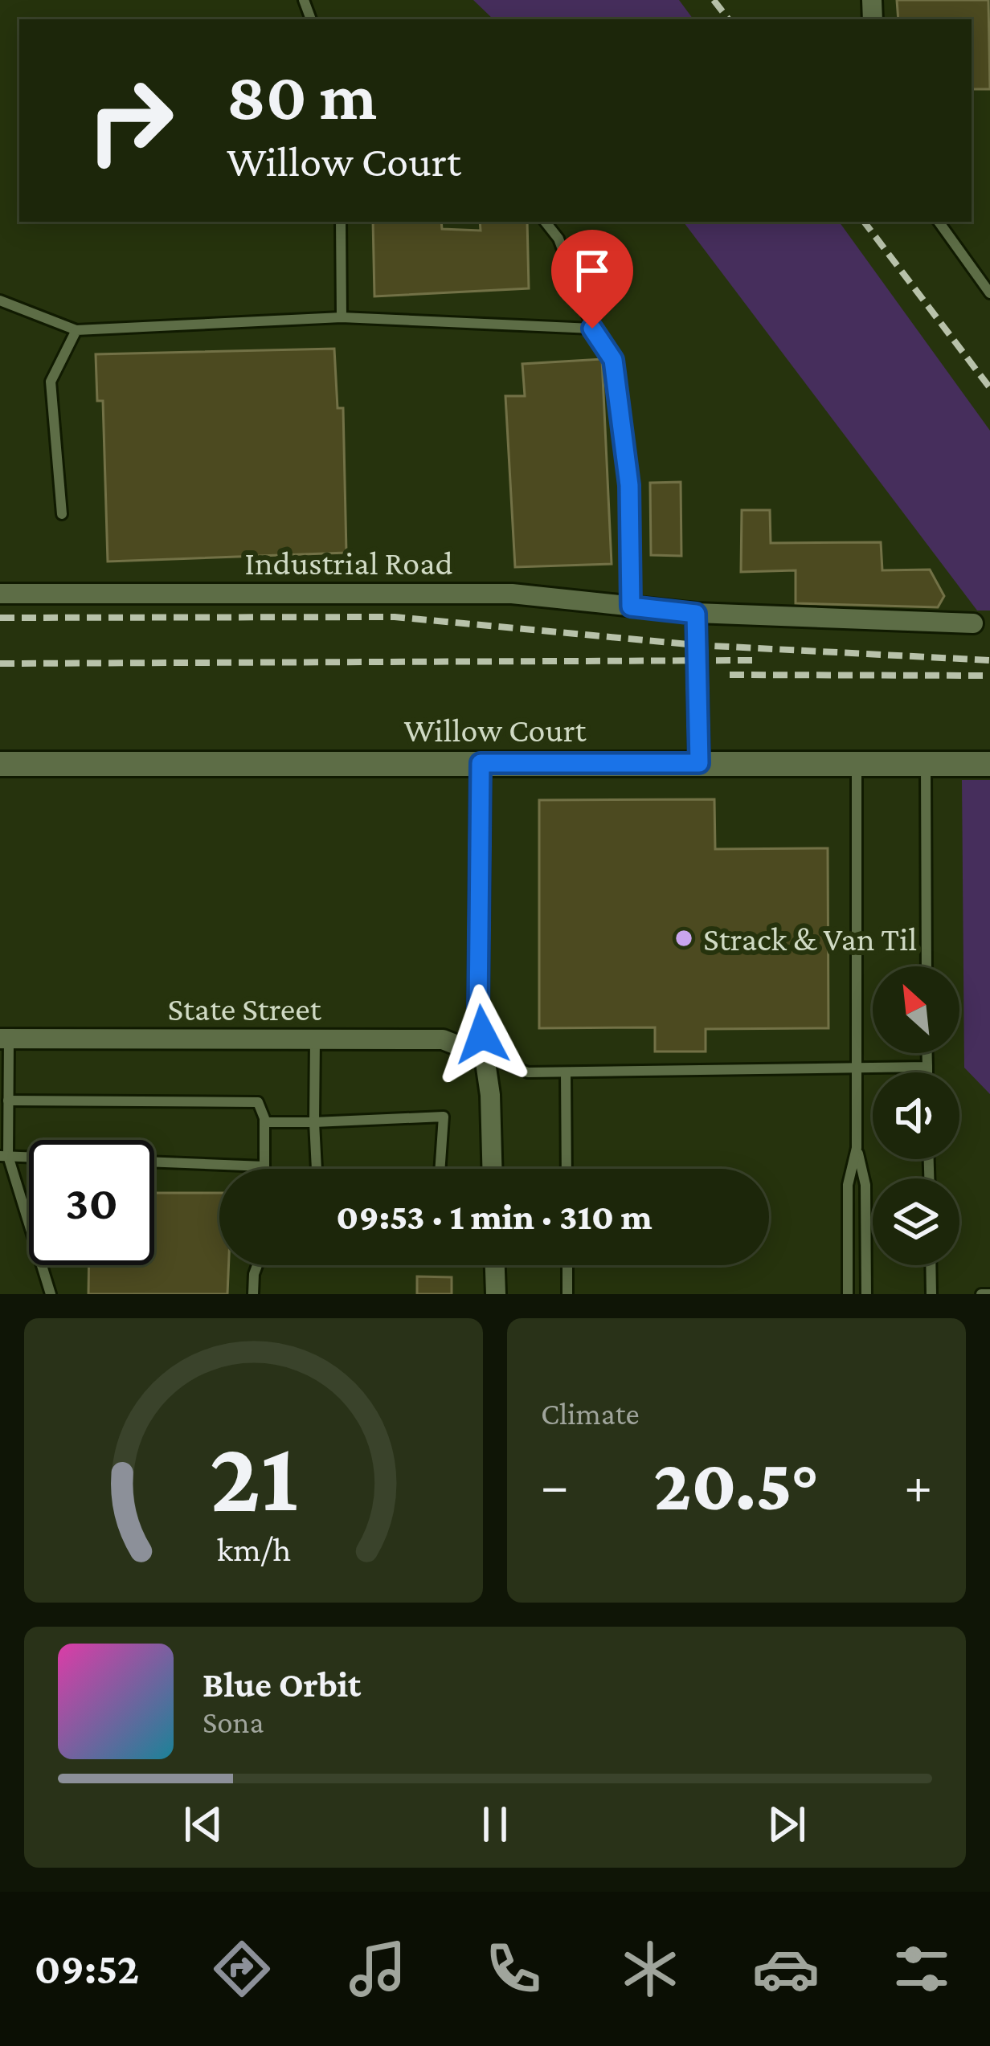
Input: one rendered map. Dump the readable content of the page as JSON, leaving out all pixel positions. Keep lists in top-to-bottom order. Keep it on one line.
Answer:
{"streets":{"street":["Industrial Road","Willow Court","State Street"]},"places":["Strack & Van Til"],"north":"top left","page":{"turn":["80 m","Willow Court"],"limit":"30","trip":"09:53 · 1 min · 310 m","tile":"Climate","heat":["−","20.5°","+"],"song":["Blue Orbit","Sona"],"tabs":"09:52","gauge":["21","km/h"]}}
